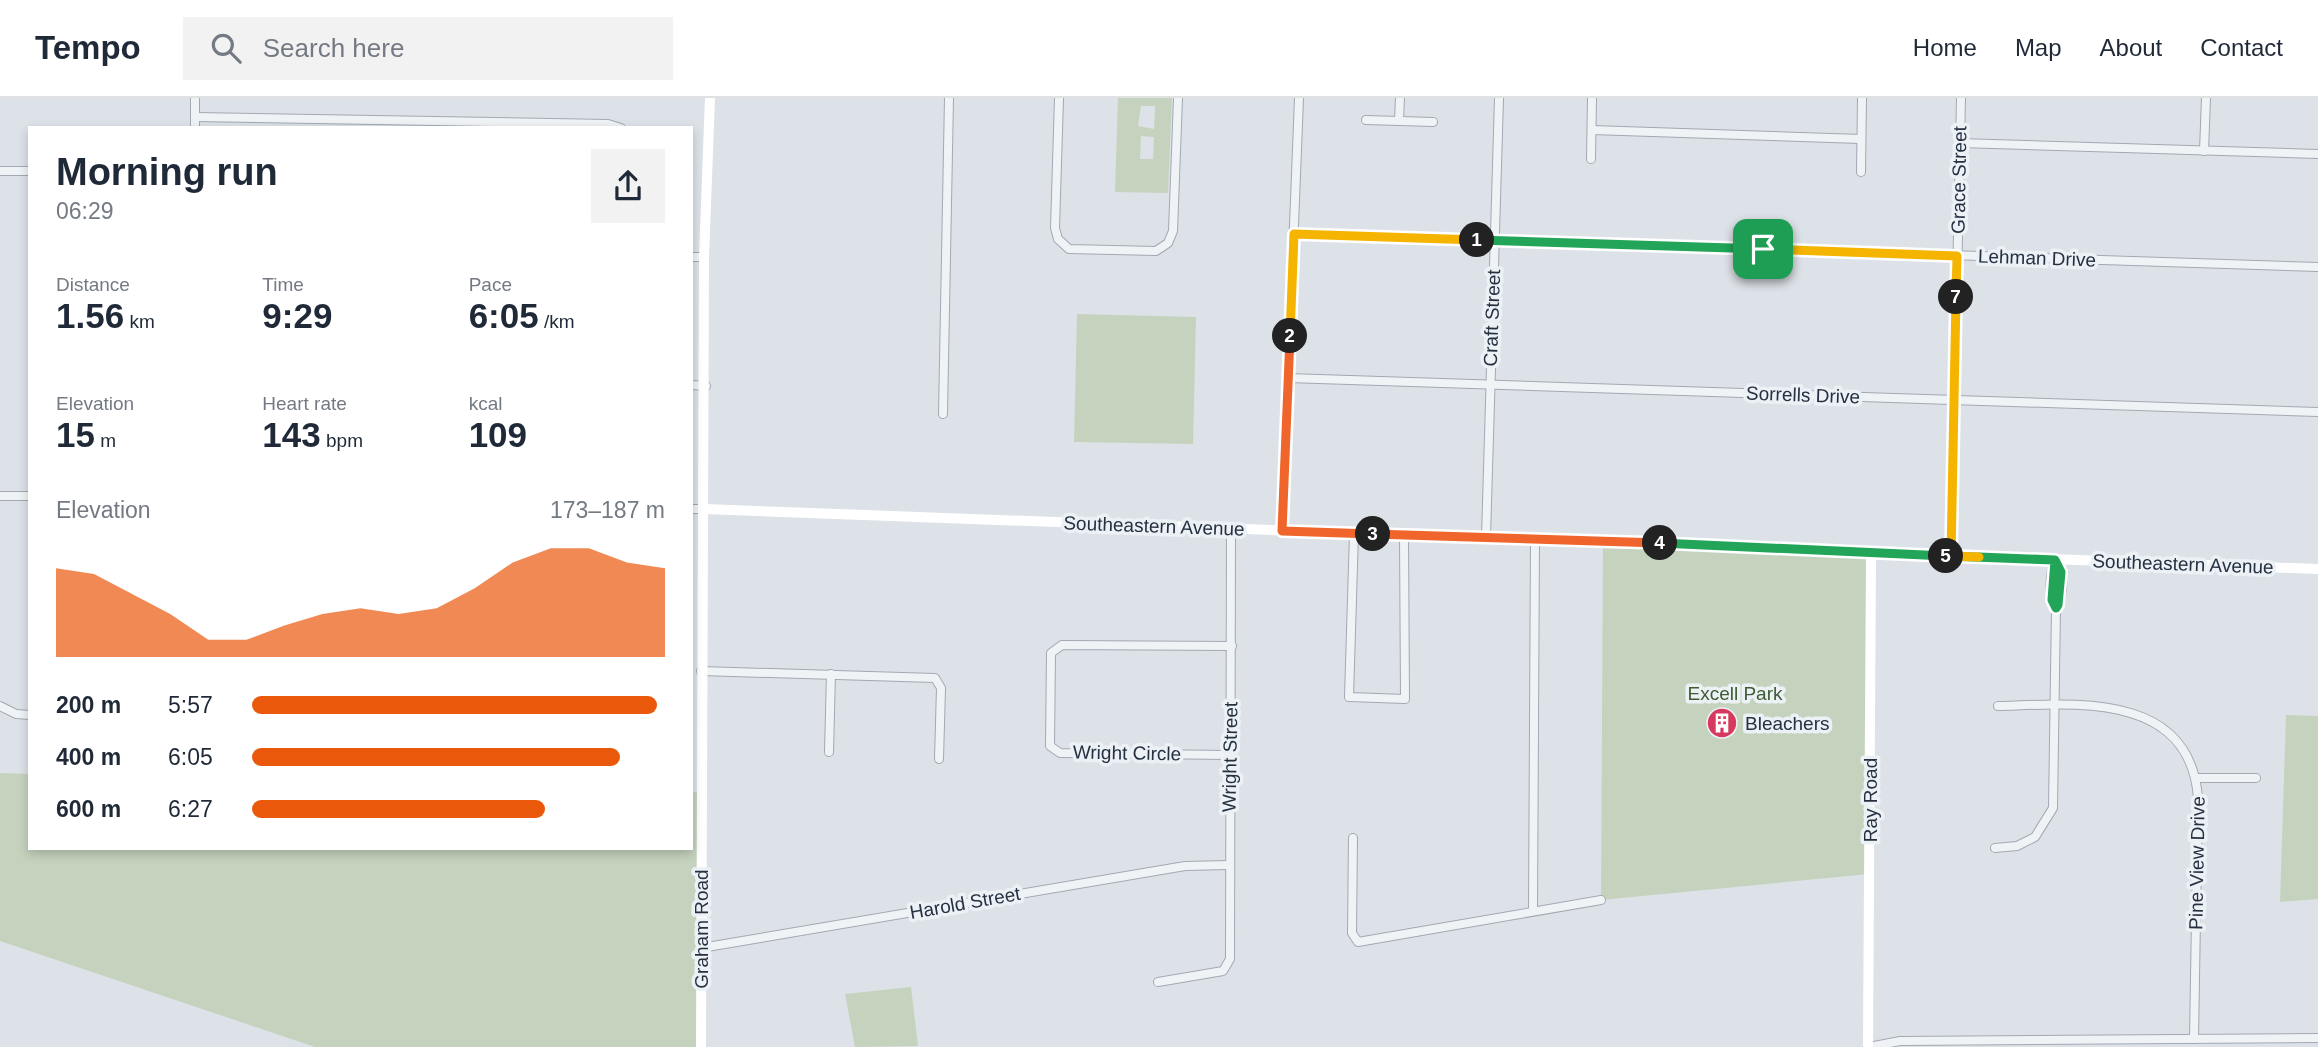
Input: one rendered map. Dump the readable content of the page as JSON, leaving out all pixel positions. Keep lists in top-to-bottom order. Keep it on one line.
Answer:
{"streets":{"street":["Grace Street","Lehman Drive","Craft Street","Sorrells Drive","Southeastern Avenue","Wright Circle","Wright Street","Ray Road","Pine View Drive","Harold Street","Graham Road"]},"crossings":[["Grace Street","Lehman Drive"],["Grace Street","Sorrells Drive"],["Grace Street","Southeastern Avenue"],["Lehman Drive","Craft Street"],["Craft Street","Sorrells Drive"],["Craft Street","Southeastern Avenue"],["Southeastern Avenue","Wright Street"],["Southeastern Avenue","Ray Road"],["Southeastern Avenue","Graham Road"],["Wright Circle","Wright Street"],["Wright Street","Harold Street"],["Harold Street","Graham Road"]],"parks":["Excell Park"],"places":{"building":["Bleachers"]},"page":{"header":"Tempo","search":"Search here","nav":["Home","Map","About","Contact"],"heading":["Morning run","06:29"],"pins":["1","7","2","3","4","5"],"stats":[["Distance","1.56 km"],["Time","9:29"],["Pace","6:05 /km"],["Elevation","15 m"],["Heart rate","143 bpm"],["kcal","109"]],"chart":["Elevation","173–187 m"],"list":[{"name":"200 m","note":"5:57"},{"name":"400 m","note":"6:05"},{"name":"600 m","note":"6:27"}]}}
